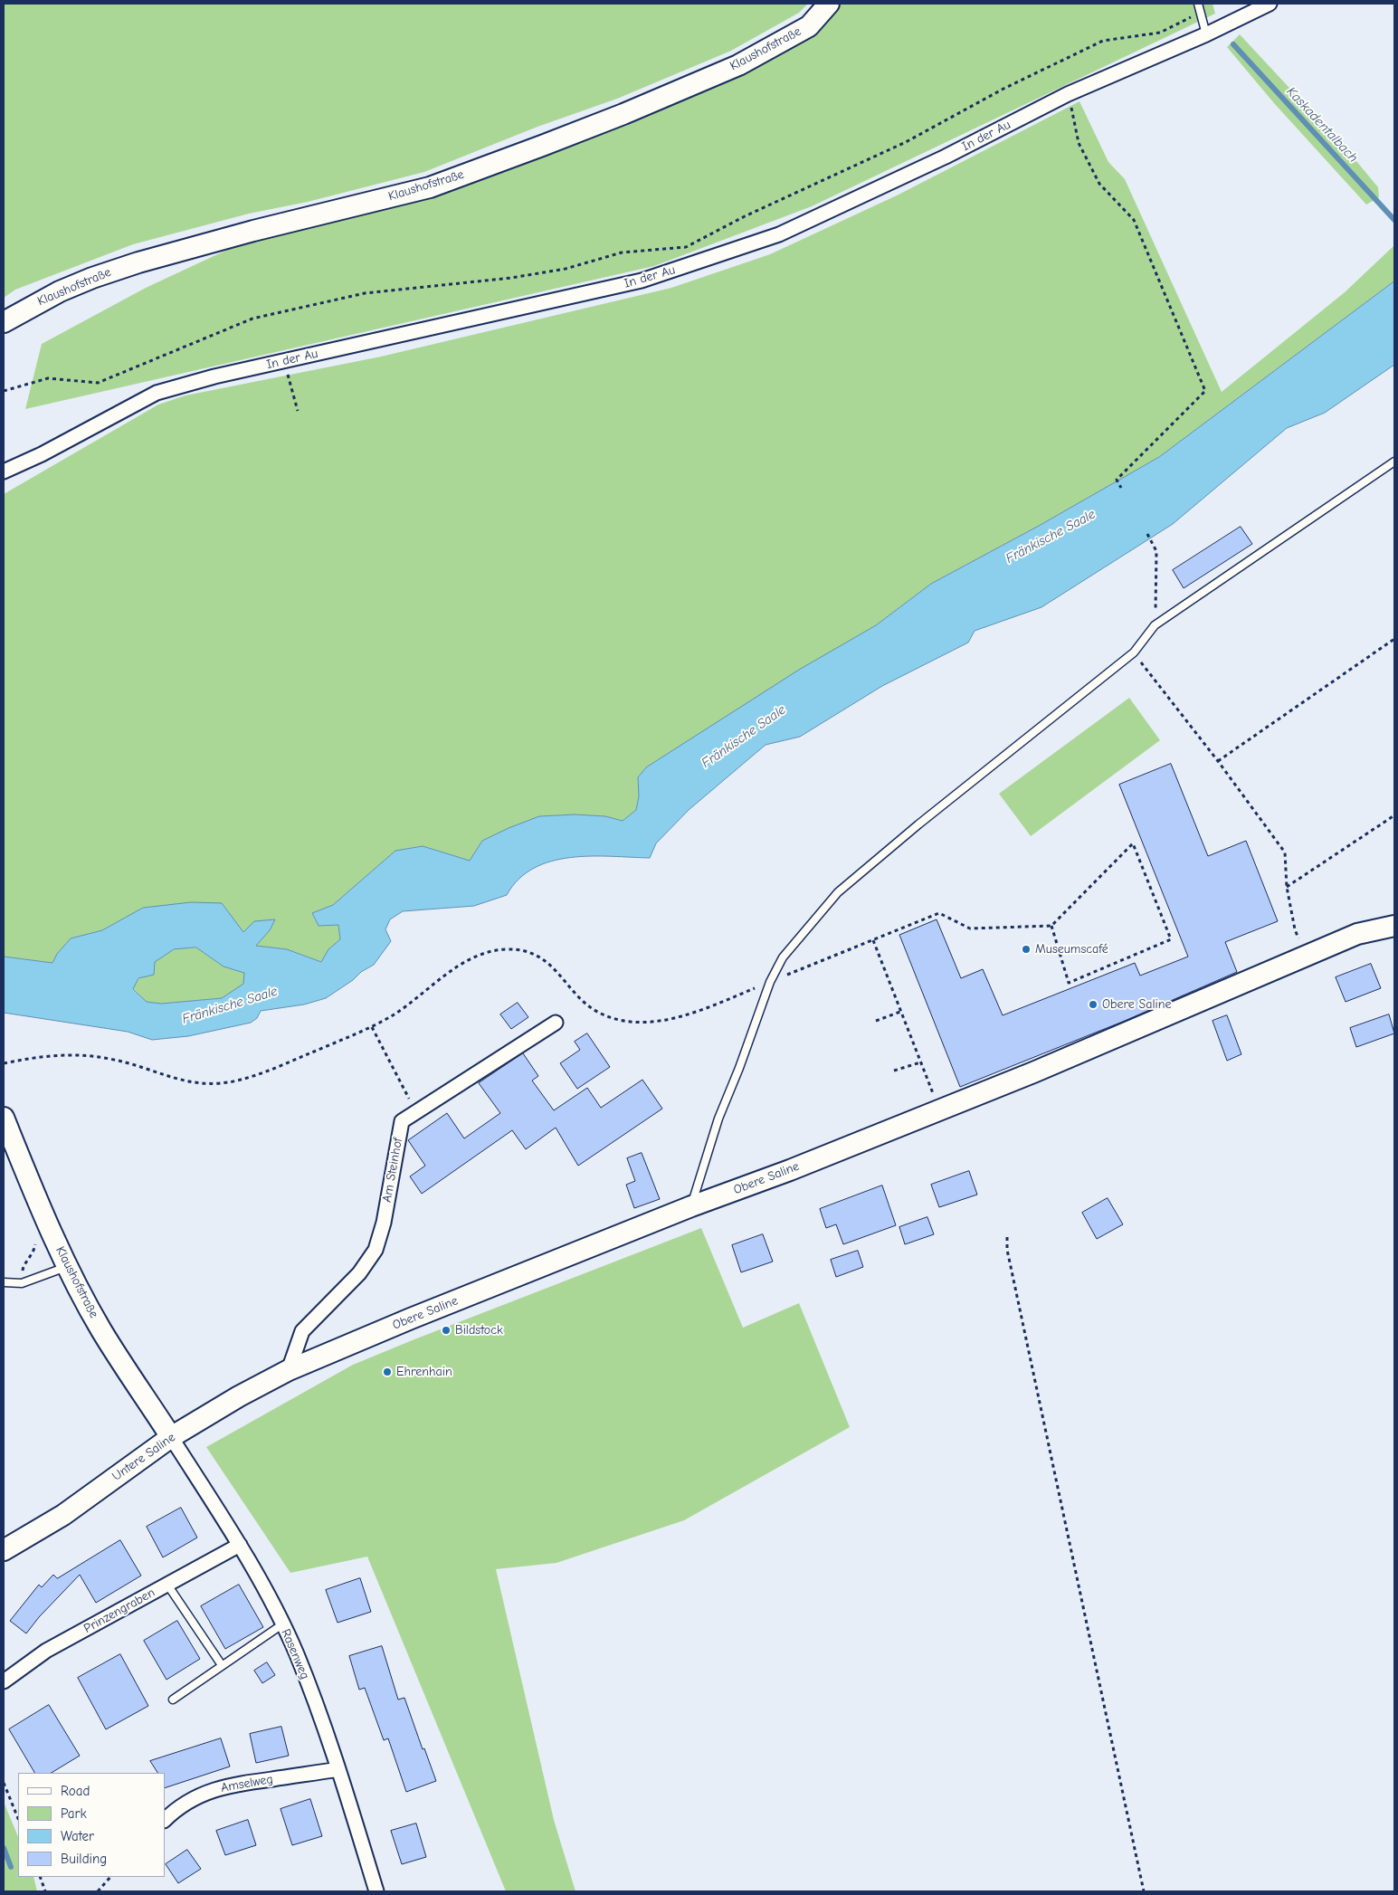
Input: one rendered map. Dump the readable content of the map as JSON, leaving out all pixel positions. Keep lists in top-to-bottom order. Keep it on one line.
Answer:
{"streets":{"main road":["Klaushofstraße","Obere Saline","Untere Saline"],"street":["In der Au","Am Steinhof","Prinzengraben","Rasenweg","Amselweg"]},"crossings":[["Klaushofstraße","Untere Saline"],["Klaushofstraße","Rasenweg"],["Am Steinhof","Obere Saline"],["Am Steinhof","Untere Saline"],["Obere Saline","Untere Saline"],["Untere Saline","Rasenweg"],["Prinzengraben","Rasenweg"],["Rasenweg","Amselweg"]],"water":["Kaskadentalbach","Fränkische Saale"],"places":["Museumscafé","Obere Saline","Bildstock","Ehrenhain"],"legend":["Road","Park","Water","Building"]}
